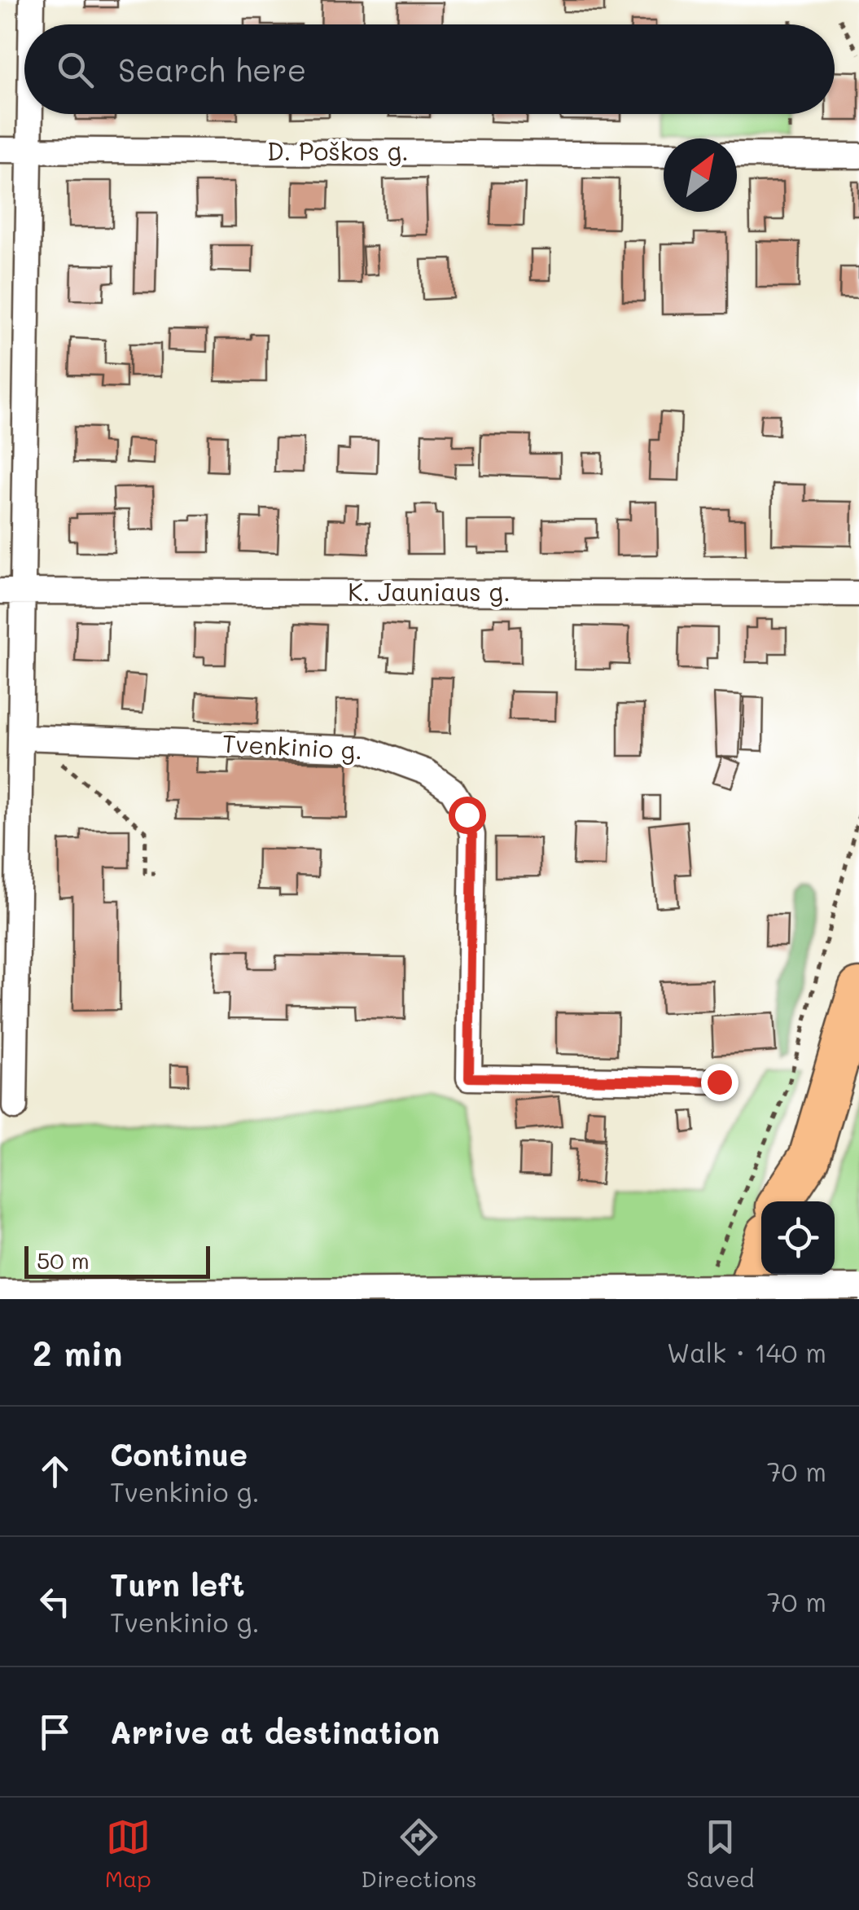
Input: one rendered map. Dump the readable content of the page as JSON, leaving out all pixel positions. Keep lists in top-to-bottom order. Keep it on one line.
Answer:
{"streets":{"street":["D. Poškos g.","K. Jauniaus g.","Tvenkinio g."]},"scale_bar":"50 m","north":"top right","page":{"search":"Search here","scale":"50 m","heading":["2 min","Walk · 140 m"],"list":[["Continue","Tvenkinio g.","70 m"],["Turn left","Tvenkinio g.","70 m"],"Arrive at destination"],"nav":["Map","Directions","Saved"]}}
